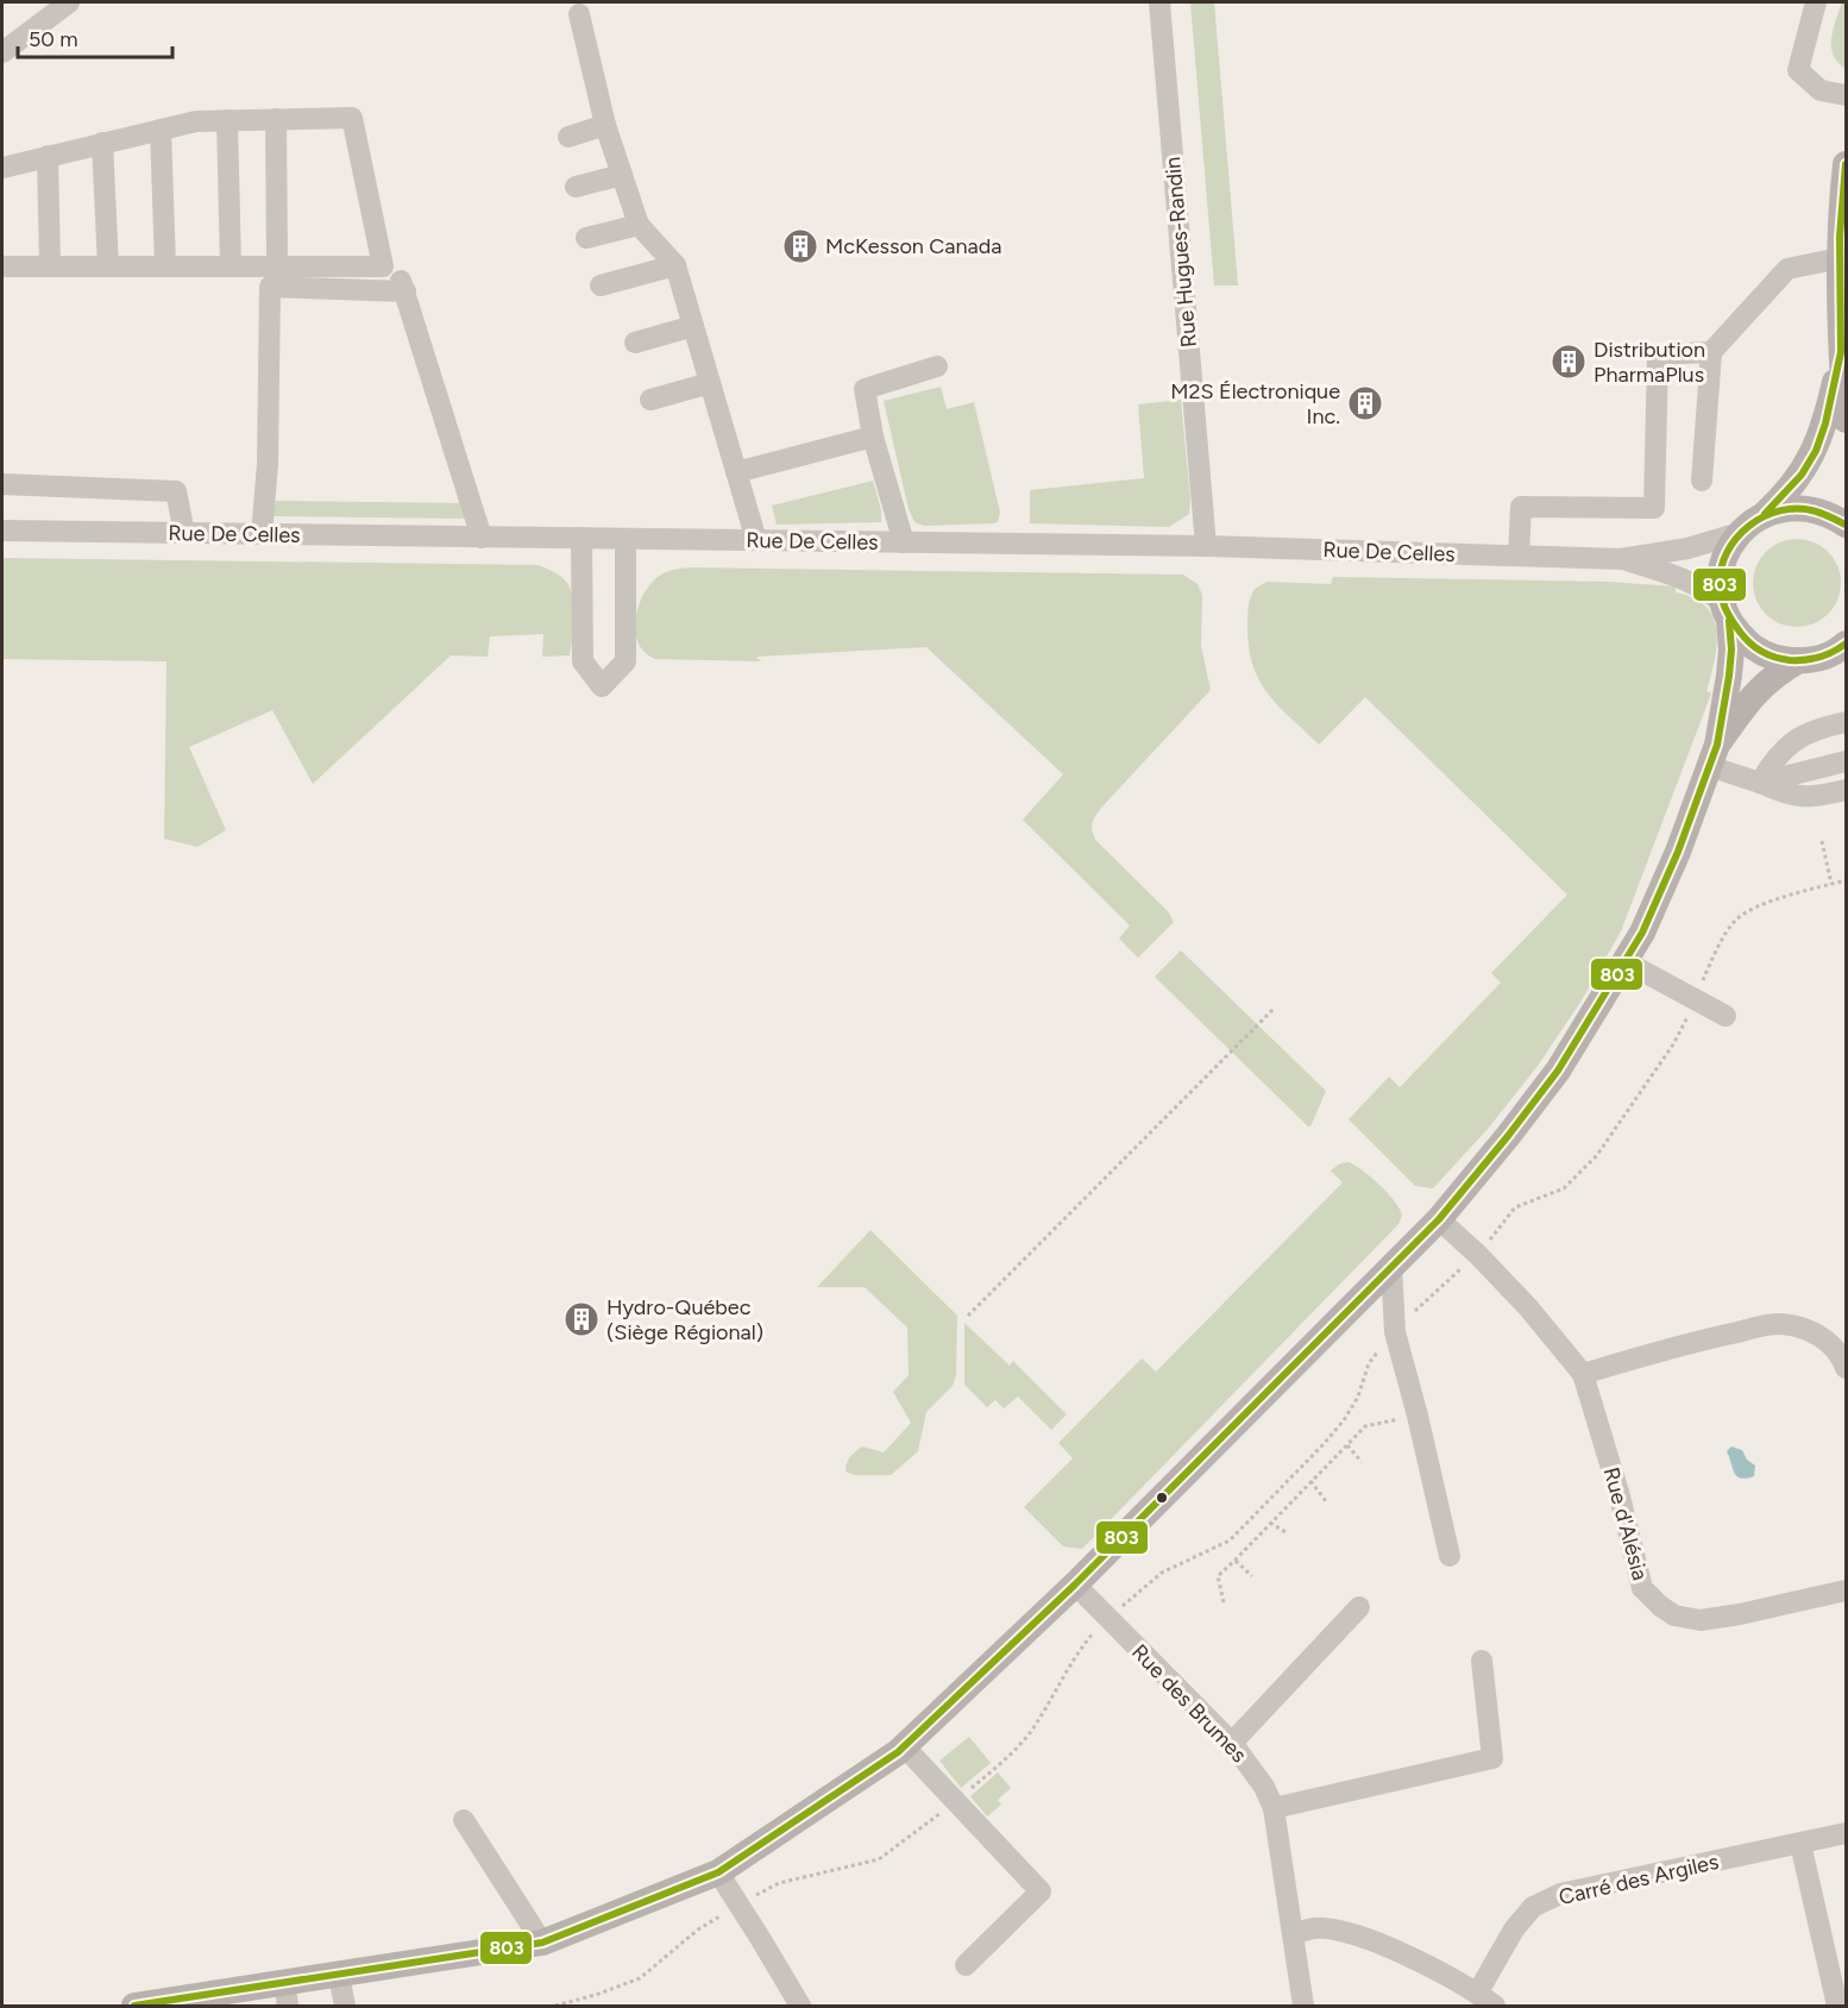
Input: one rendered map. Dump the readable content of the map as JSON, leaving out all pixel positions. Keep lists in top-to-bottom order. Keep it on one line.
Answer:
{"streets":{"street":["Rue Hugues-Randin","Rue De Celles","Rue d'Alésia","Rue des Brumes","Carré des Argiles"]},"crossings":[["Rue Hugues-Randin","Rue De Celles"]],"places":{"building":["McKesson Canada","Distribution PharmaPlus","M2S Électronique Inc.","Hydro-Québec (Siège Régional)"]},"lines":["transit line 803"],"scale_bar":"50 m"}
